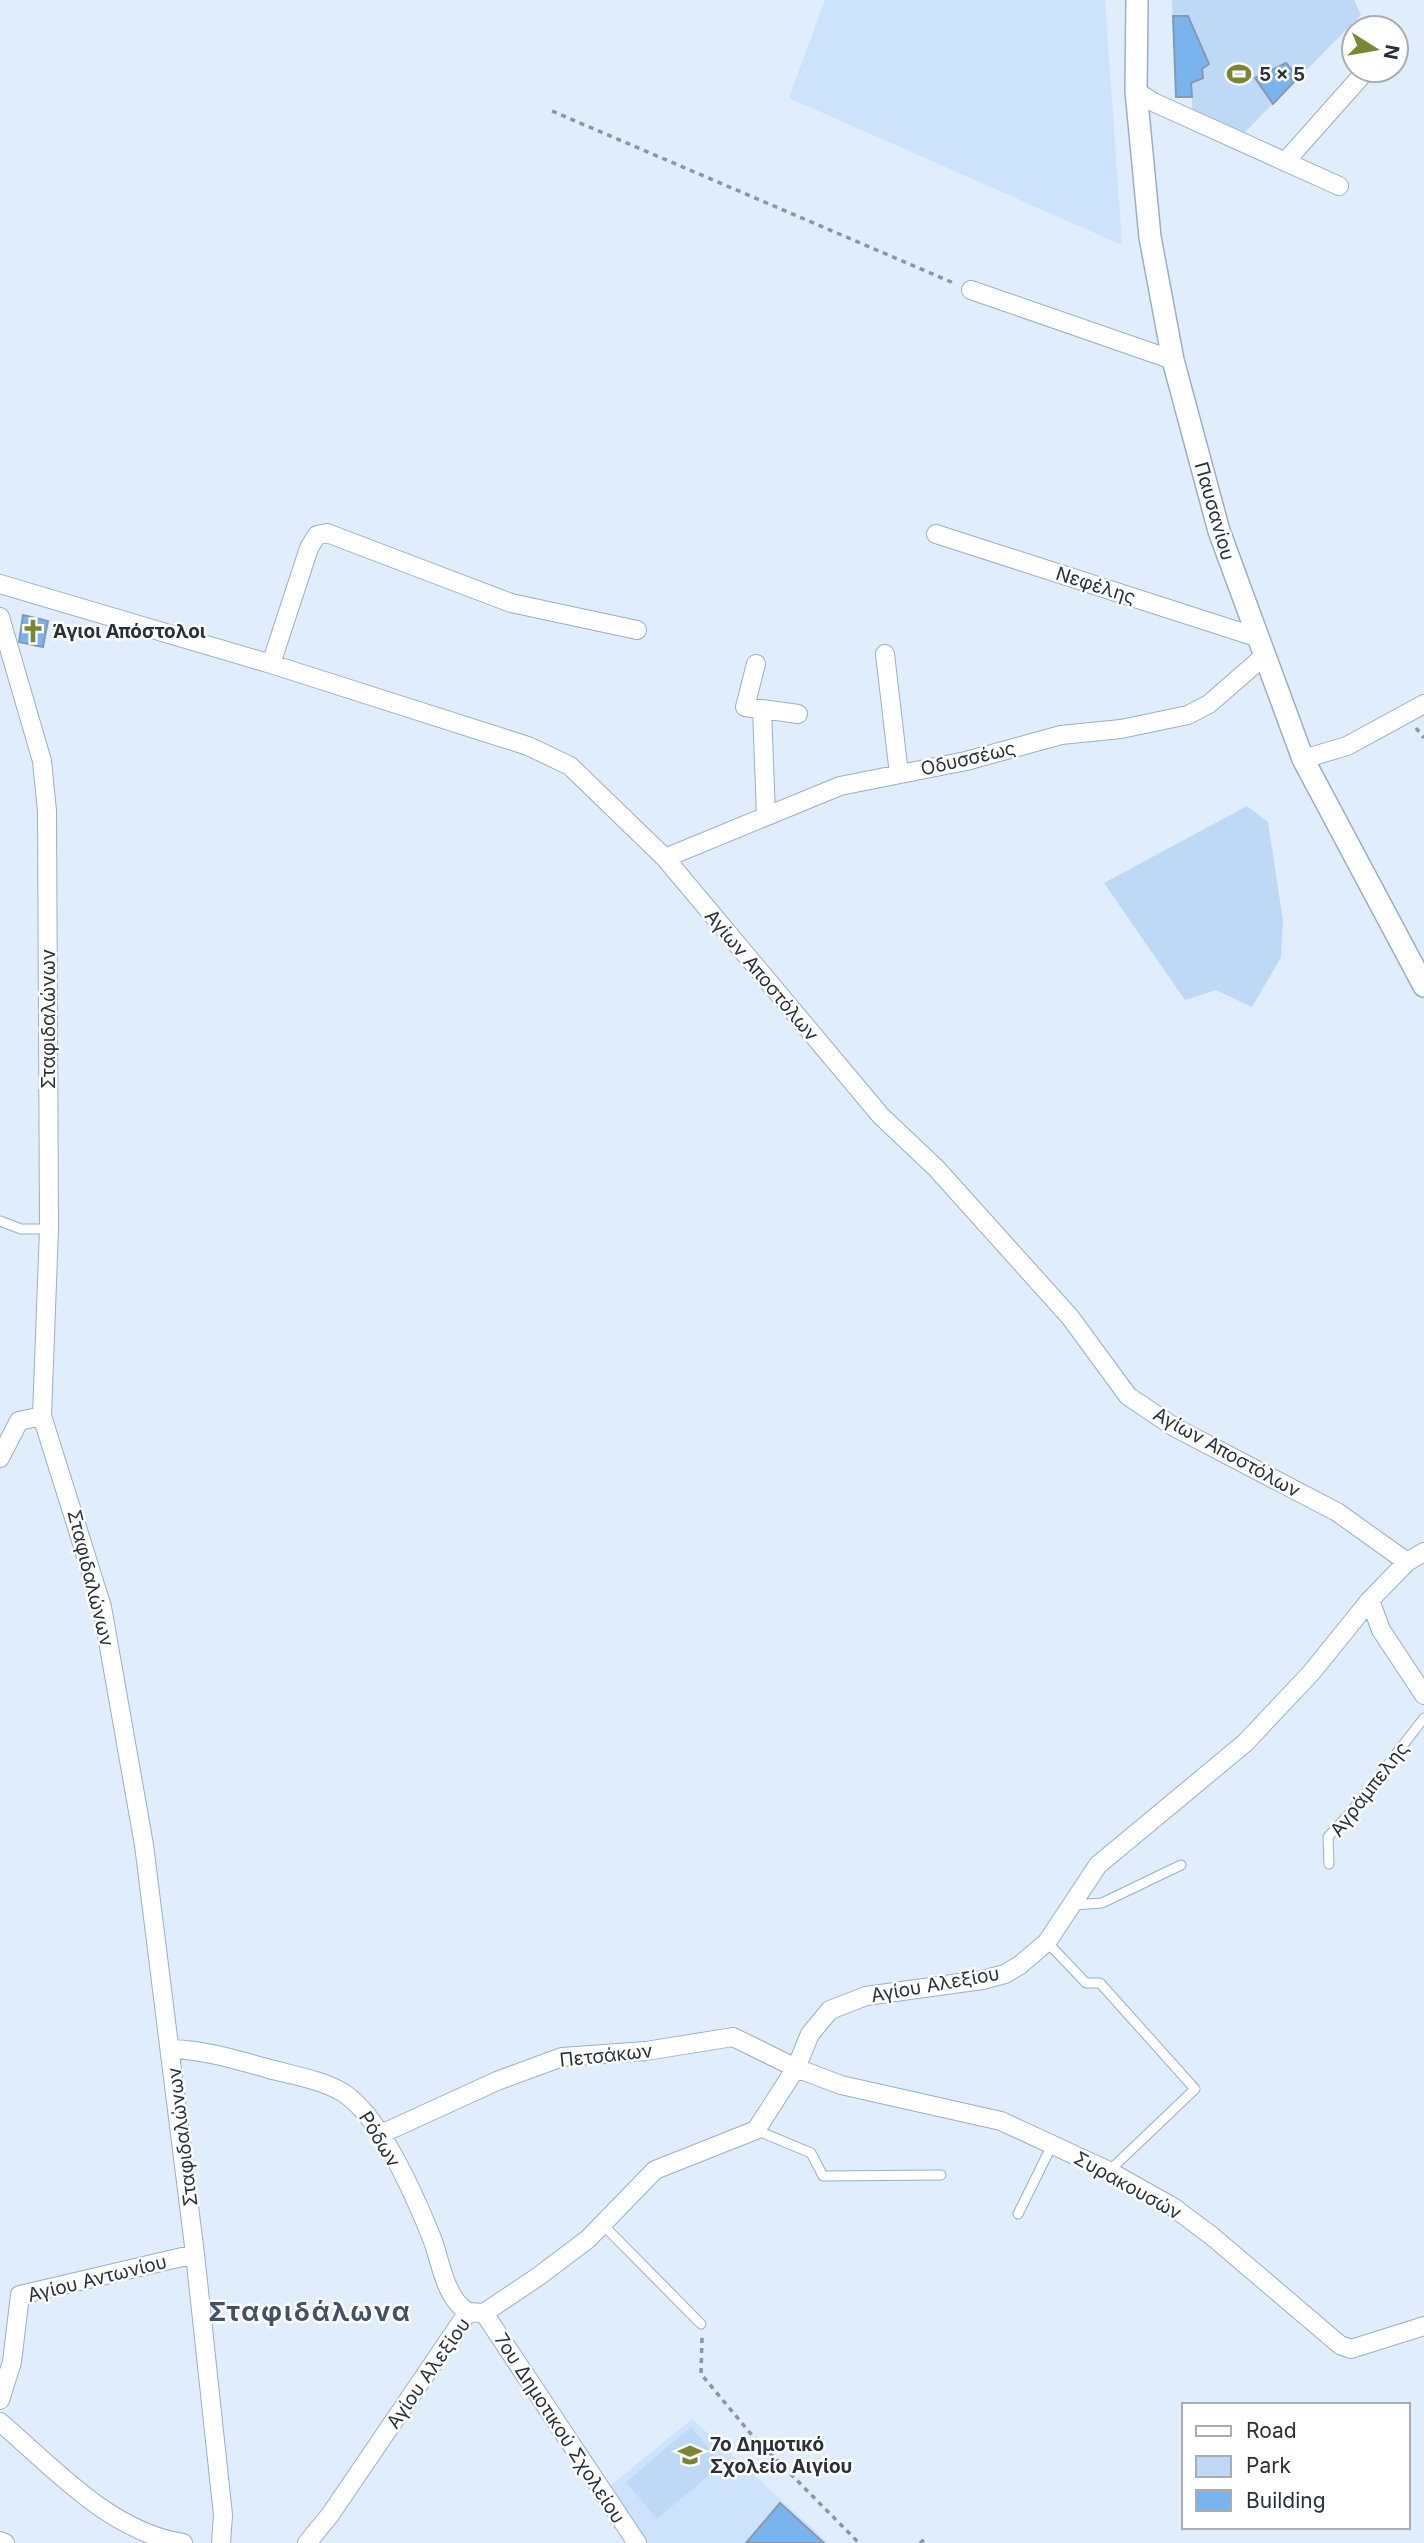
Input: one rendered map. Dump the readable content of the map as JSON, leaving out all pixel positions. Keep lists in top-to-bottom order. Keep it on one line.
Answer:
{"streets":{"street":["Παυσανίου","Νεφέλης","Οδυσσέως","Αγίων Αποστόλων","Σταφιδαλώνων","Αγίου Αλεξίου","Πετσάκων","Ρόδων","Συρακουσών","Αγίου Αντωνίου","7ου Δημοτικού Σχολείου"],"lane":["Αγράμπελης"]},"crossings":[["Παυσανίου","Νεφέλης"],["Παυσανίου","Οδυσσέως"],["Οδυσσέως","Αγίων Αποστόλων"],["Αγίων Αποστόλων","Αγίου Αλεξίου"],["Σταφιδαλώνων","Ρόδων"],["Σταφιδαλώνων","Αγίου Αντωνίου"],["Αγίου Αλεξίου","Πετσάκων"],["Αγίου Αλεξίου","Ρόδων"],["Αγίου Αλεξίου","Συρακουσών"],["Αγίου Αλεξίου","7ου Δημοτικού Σχολείου"],["Πετσάκων","Ρόδων"],["Πετσάκων","Συρακουσών"],["Ρόδων","7ου Δημοτικού Σχολείου"]],"districts":["Σταφιδάλωνα"],"places":{"sports":["5 x 5"],"church":["Άγιοι Απόστολοι"],"school or university":["7ο Δημοτικό Σχολείο Αιγίου"]},"legend":["Road","Park","Building"],"north":"right"}
